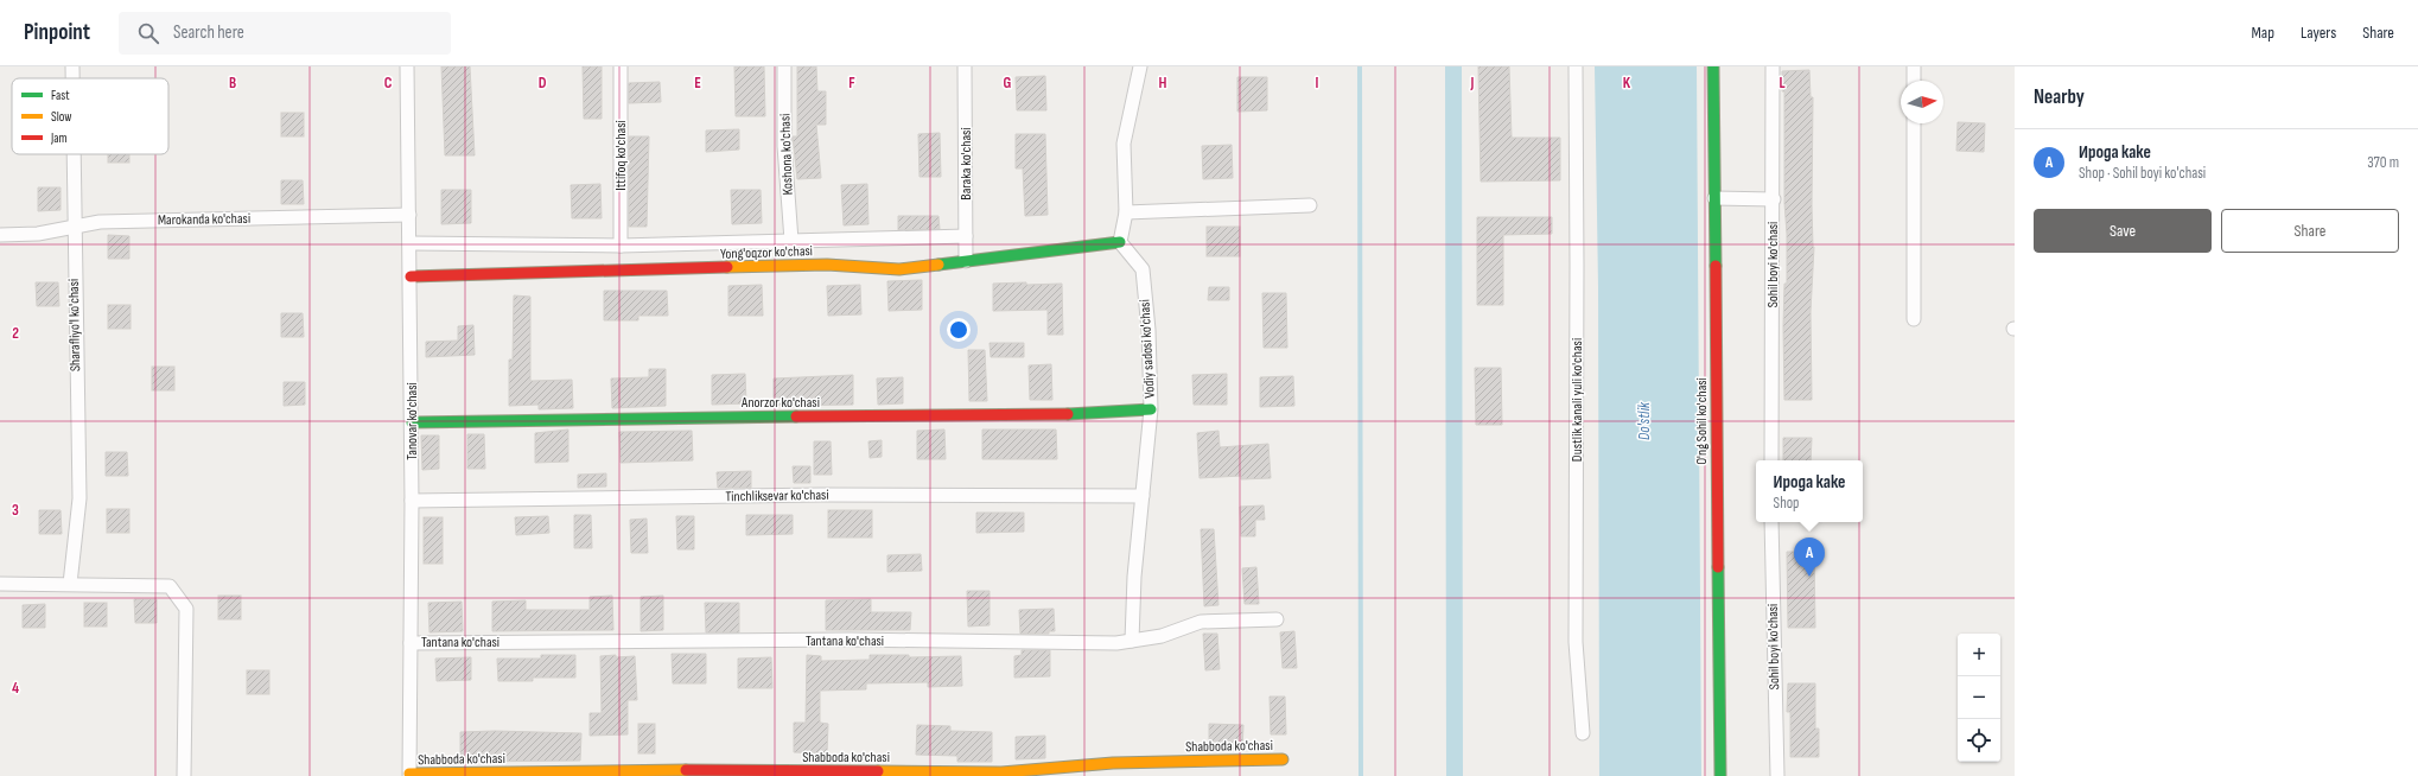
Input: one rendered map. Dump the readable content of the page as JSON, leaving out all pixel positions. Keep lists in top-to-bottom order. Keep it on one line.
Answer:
{"streets":{"street":["Koshona ko'chasi","Ittifoq ko'chasi","Baraka ko'chasi","Marokanda ko'chasi","Yong'oqzor ko'chasi","Sohil boyi ko'chasi","Sharafliyo'l ko'chasi","Vodiy sadosi ko'chasi","Dustlik kanali yuli ko'chasi","Anorzor ko'chasi","Tanovar ko'chasi","O'ng Sohil ko'chasi","Tinchliksevar ko'chasi","Tantana ko'chasi","Shabboda ko'chasi"]},"crossings":[["Baraka ko'chasi","Yong'oqzor ko'chasi"],["Marokanda ko'chasi","Sharafliyo'l ko'chasi"],["Marokanda ko'chasi","Tanovar ko'chasi"],["Yong'oqzor ko'chasi","Vodiy sadosi ko'chasi"],["Yong'oqzor ko'chasi","Tanovar ko'chasi"],["Vodiy sadosi ko'chasi","Anorzor ko'chasi"],["Vodiy sadosi ko'chasi","Tinchliksevar ko'chasi"],["Vodiy sadosi ko'chasi","Tantana ko'chasi"],["Anorzor ko'chasi","Tanovar ko'chasi"],["Tanovar ko'chasi","Tinchliksevar ko'chasi"],["Tanovar ko'chasi","Tantana ko'chasi"],["Tanovar ko'chasi","Shabboda ko'chasi"]],"water":["Do'stlik"],"legend":["Fast","Slow","Jam"],"north":"right","page":{"header":"Pinpoint","search":"Search here","nav":["Map","Layers","Share"],"heading":"Nearby","list":[{"mark":"A","name":"Ирода каке","note":"Shop · Sohil boyi ko'chasi","value":"370 m"}],"buttons":["Save","Share"],"popup":["Ирода каке","Shop"],"pins":"A","map_buttons":["+","−"]},"grid":{"columns":["B","C","D","E","F","G","H","I","J","K","L"],"rows":["2","3","4"]}}
